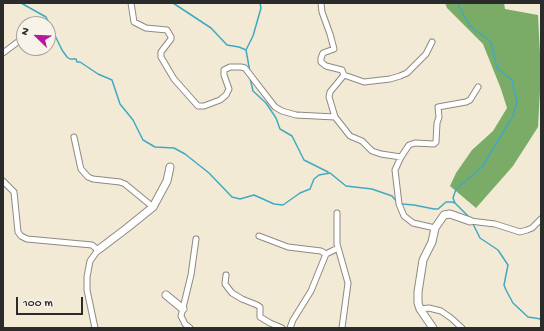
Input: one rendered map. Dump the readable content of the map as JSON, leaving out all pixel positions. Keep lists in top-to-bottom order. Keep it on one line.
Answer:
{"scale_bar":"100 m","north":"top left"}
